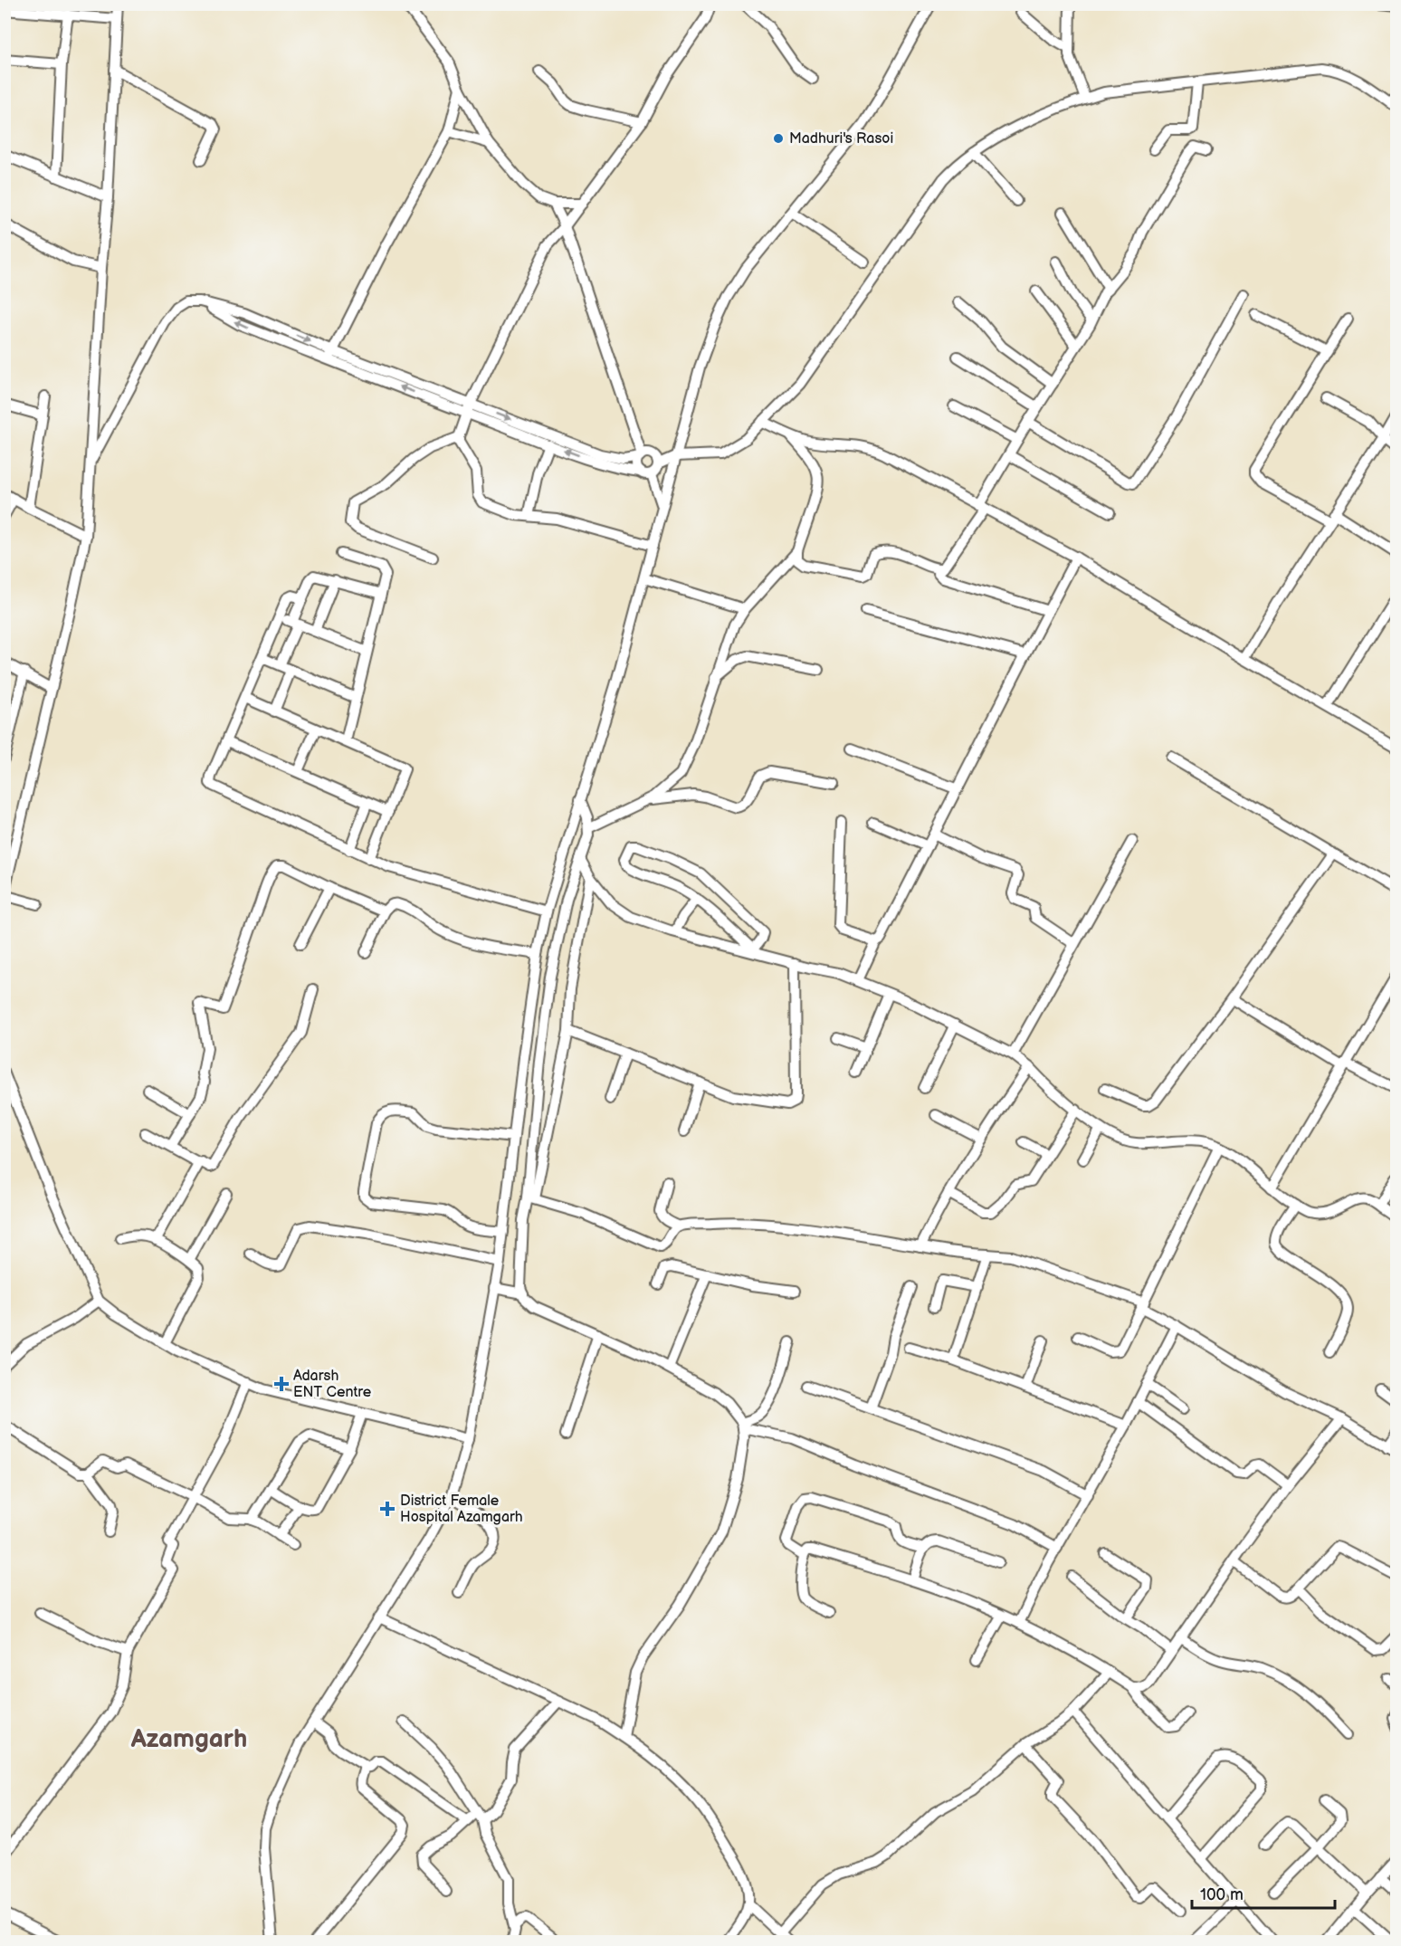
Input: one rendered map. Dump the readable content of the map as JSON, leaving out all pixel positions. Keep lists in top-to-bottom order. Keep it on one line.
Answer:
{"districts":["Azamgarh"],"places":{"other":["Madhuri's Rasoi"],"health":["Adarsh ENT Centre","District Female Hospital Azamgarh"]},"scale_bar":"100 m"}
